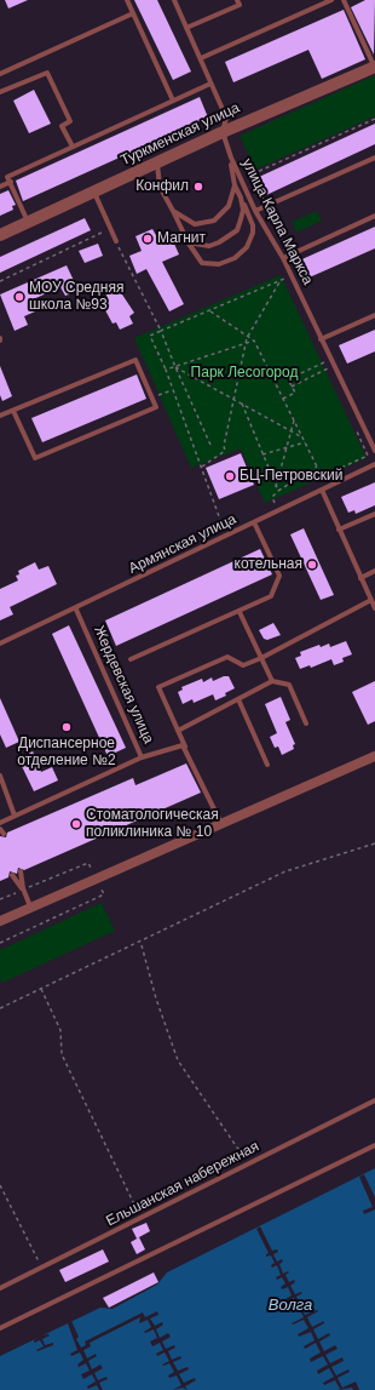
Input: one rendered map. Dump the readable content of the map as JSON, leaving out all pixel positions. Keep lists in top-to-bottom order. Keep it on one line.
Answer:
{"streets":{"street":["Туркменская улица"],"lane":["улица Карла Маркса","Армянская улица","Жердевская улица","Ельшанская набережная"]},"crossings":[["Туркменская улица","улица Карла Маркса"],["Армянская улица","Жердевская улица"]],"water":["Волга"],"parks":["Парк Лесогород"],"places":["Конфил","Магнит","МОУ Средняя школа №93","БЦ-Петровский","котельная","Диспансерное отделение №2","Стоматологическая поликлиника № 10"]}
